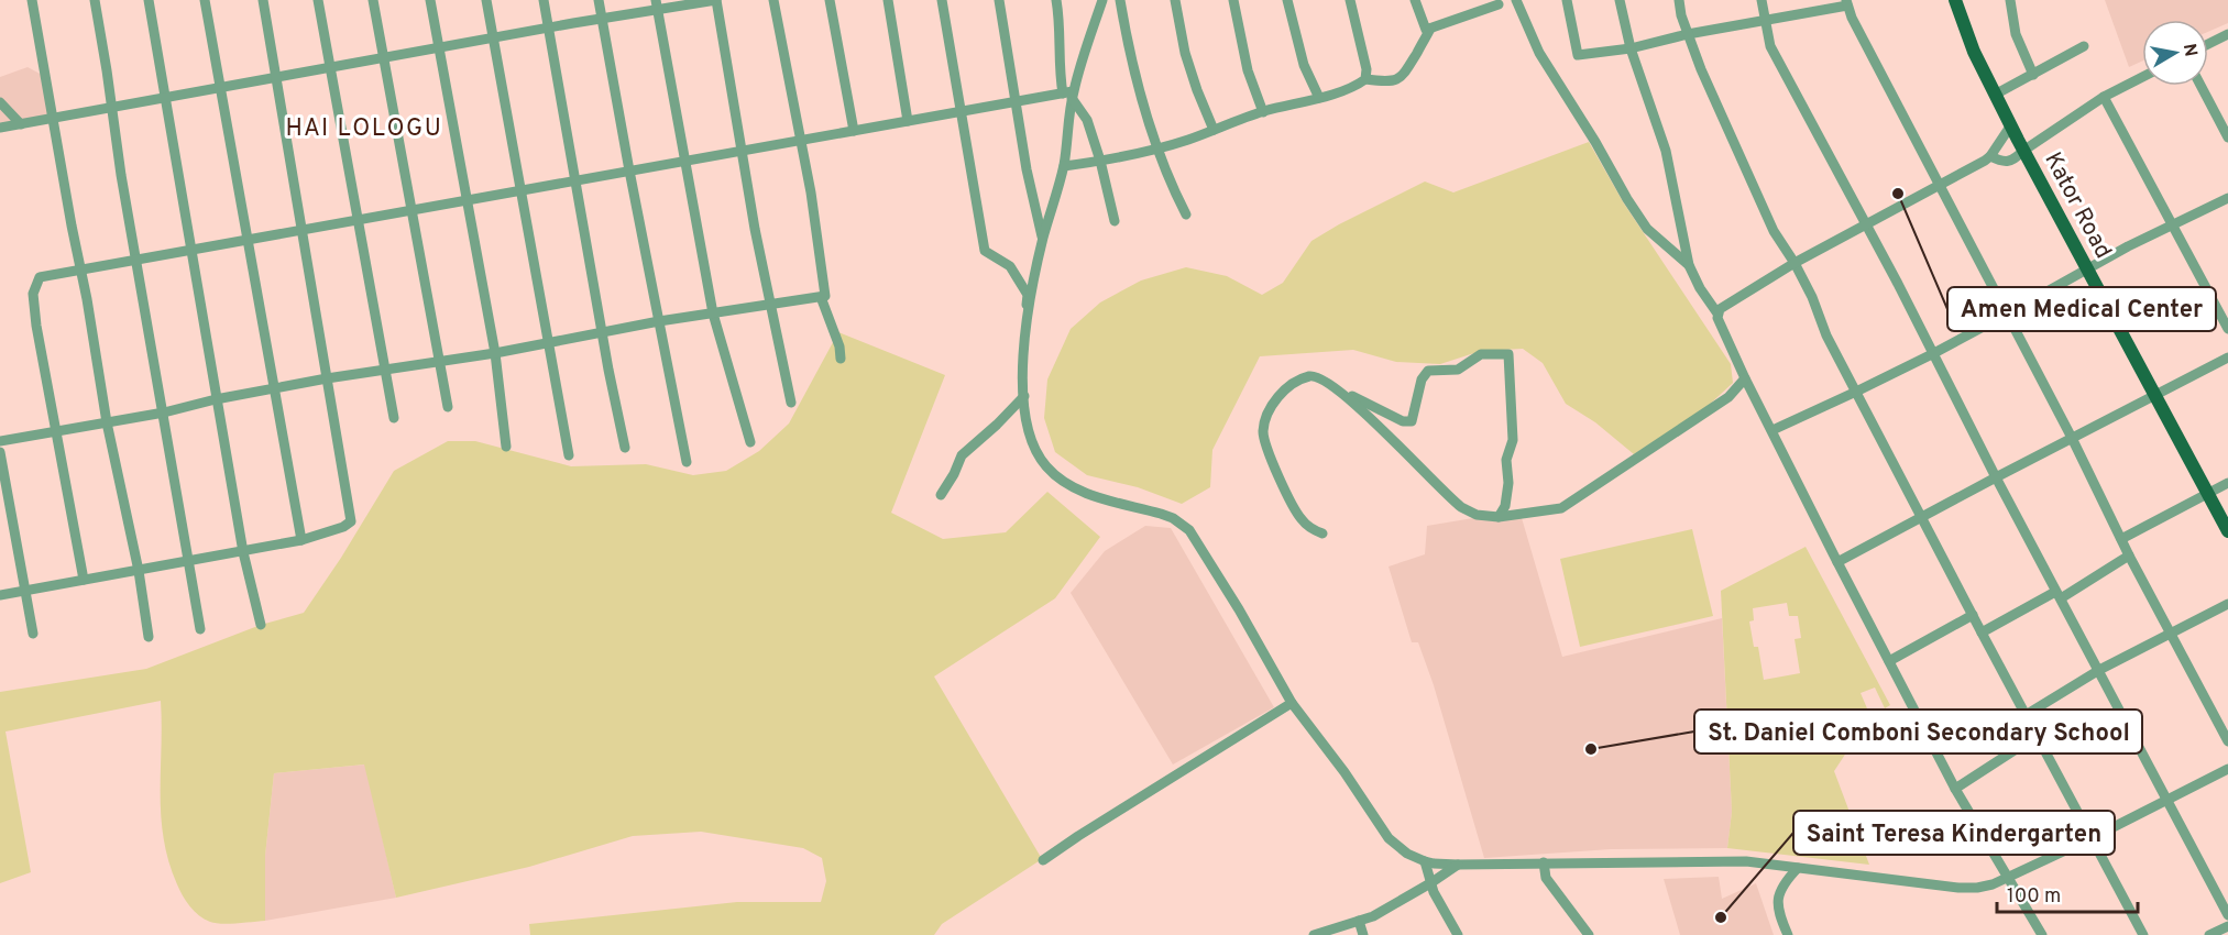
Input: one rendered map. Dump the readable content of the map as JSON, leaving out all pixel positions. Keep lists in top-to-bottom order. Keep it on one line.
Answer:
{"streets":{"main road":["Kator Road"]},"districts":["HAI LOLOGU"],"places":["Amen Medical Center","St. Daniel Comboni Secondary School","Saint Teresa Kindergarten"],"scale_bar":"100 m","north":"right"}
